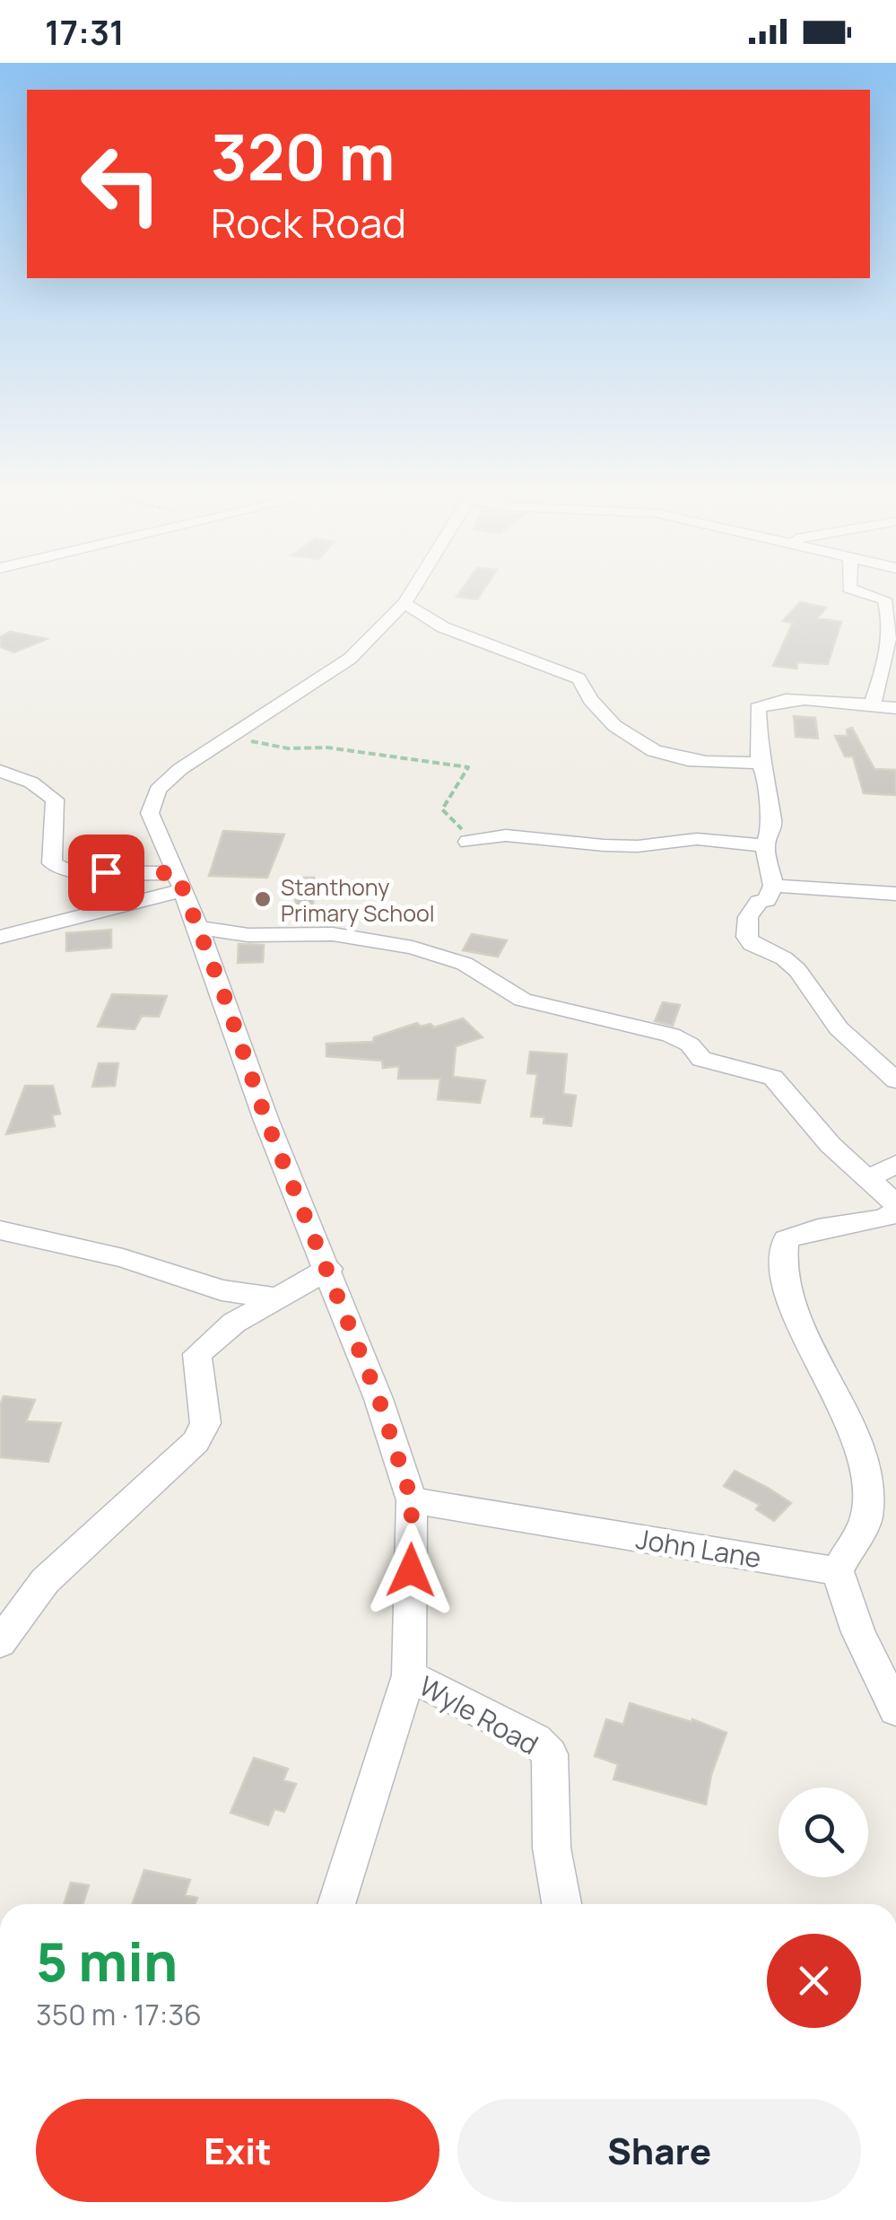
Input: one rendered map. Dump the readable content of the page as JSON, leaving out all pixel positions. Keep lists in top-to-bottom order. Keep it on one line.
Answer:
{"streets":{"street":["John Lane","Wyle Road"]},"places":["Stanthony Primary School"],"page":{"status":"17:31","turn":["320 m","Rock Road"],"heading":["5 min","350 m · 17:36"],"buttons":["Exit","Share"]}}
